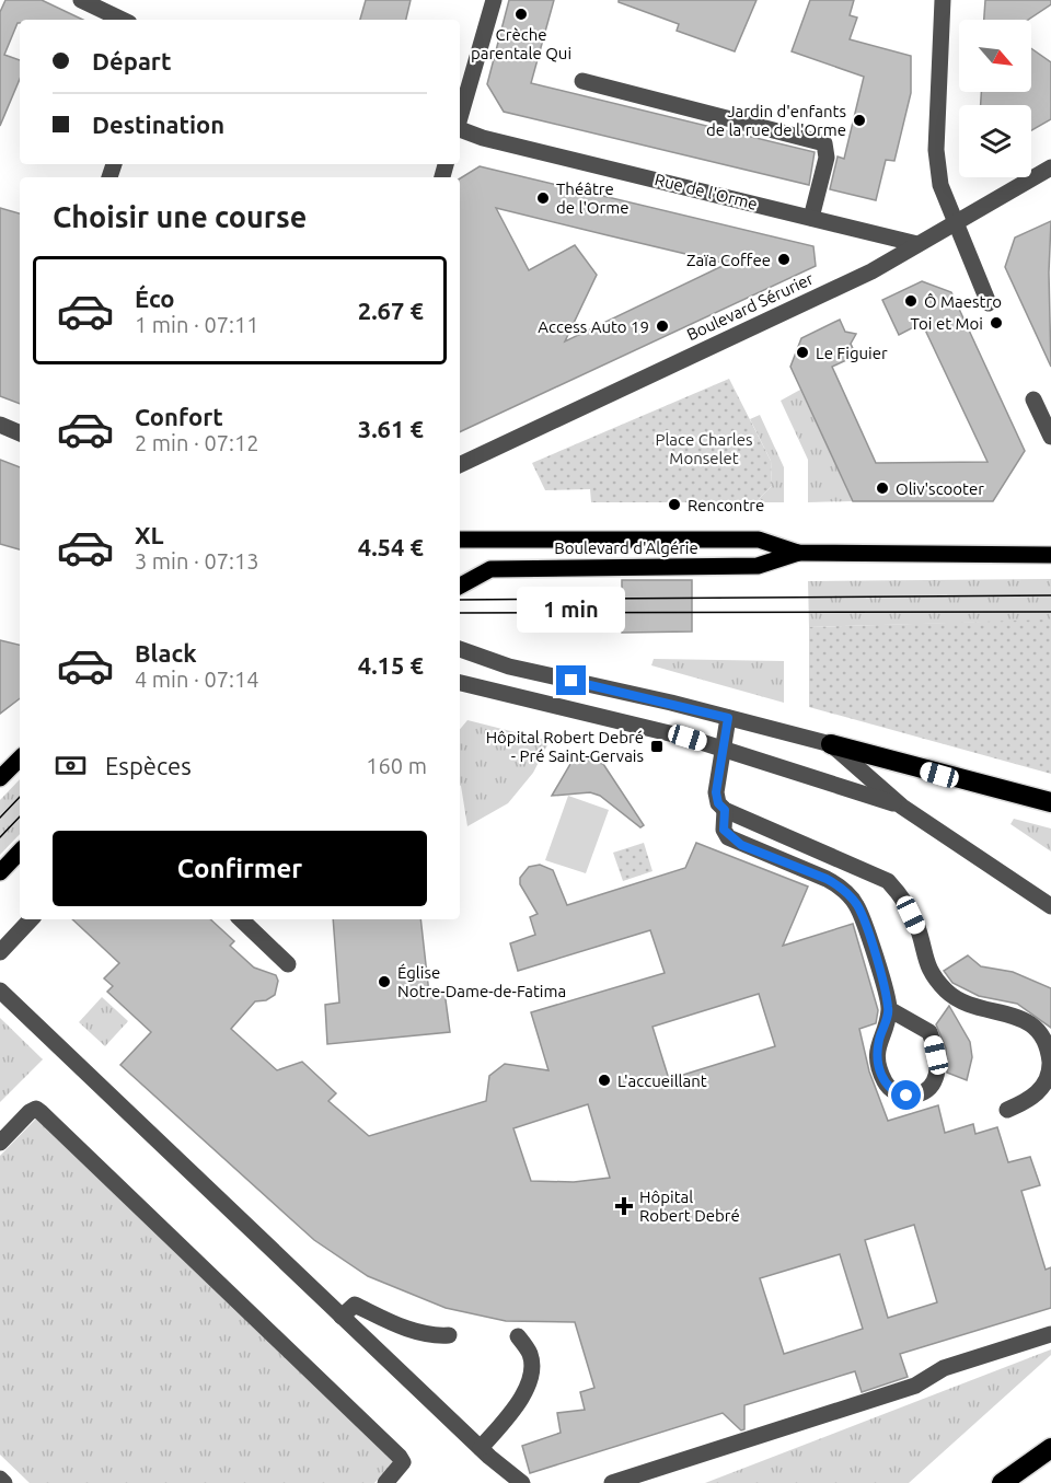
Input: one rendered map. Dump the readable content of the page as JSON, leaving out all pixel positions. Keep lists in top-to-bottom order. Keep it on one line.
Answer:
{"streets":{"main road":["Boulevard d'Algérie"],"street":["Rue de l'Orme","Boulevard Sérurier"]},"crossings":[["Rue de l'Orme","Boulevard Sérurier"]],"parks":["Place Charles Monselet"],"places":{"other":["Crèche parentale Qui","Jardin d'enfants de la rue de l'Orme","Théâtre de l'Orme","Zaïa Coffee","Ô Maestro","Toi et Moi","Access Auto 19","Le Figuier","Oliv'scooter","Rencontre","Église Notre-Dame-de-Fatima","L'accueillant"],"transit":["Hôpital Robert Debré - Pré Saint-Gervais"],"health":["Hôpital Robert Debré"]},"north":"bottom right","page":{"banner":["Départ","Destination"],"heading":"Choisir une course","list":[{"name":"Éco","note":"1 min · 07:11","value":"2.67 €"},{"name":"Confort","note":"2 min · 07:12","value":"3.61 €"},{"name":"XL","note":"3 min · 07:13","value":"4.54 €"},{"name":"Black","note":"4 min · 07:14","value":"4.15 €"}],"bubble":"1 min","pay":["Espèces","160 m"],"buttons":"Confirmer"}}
